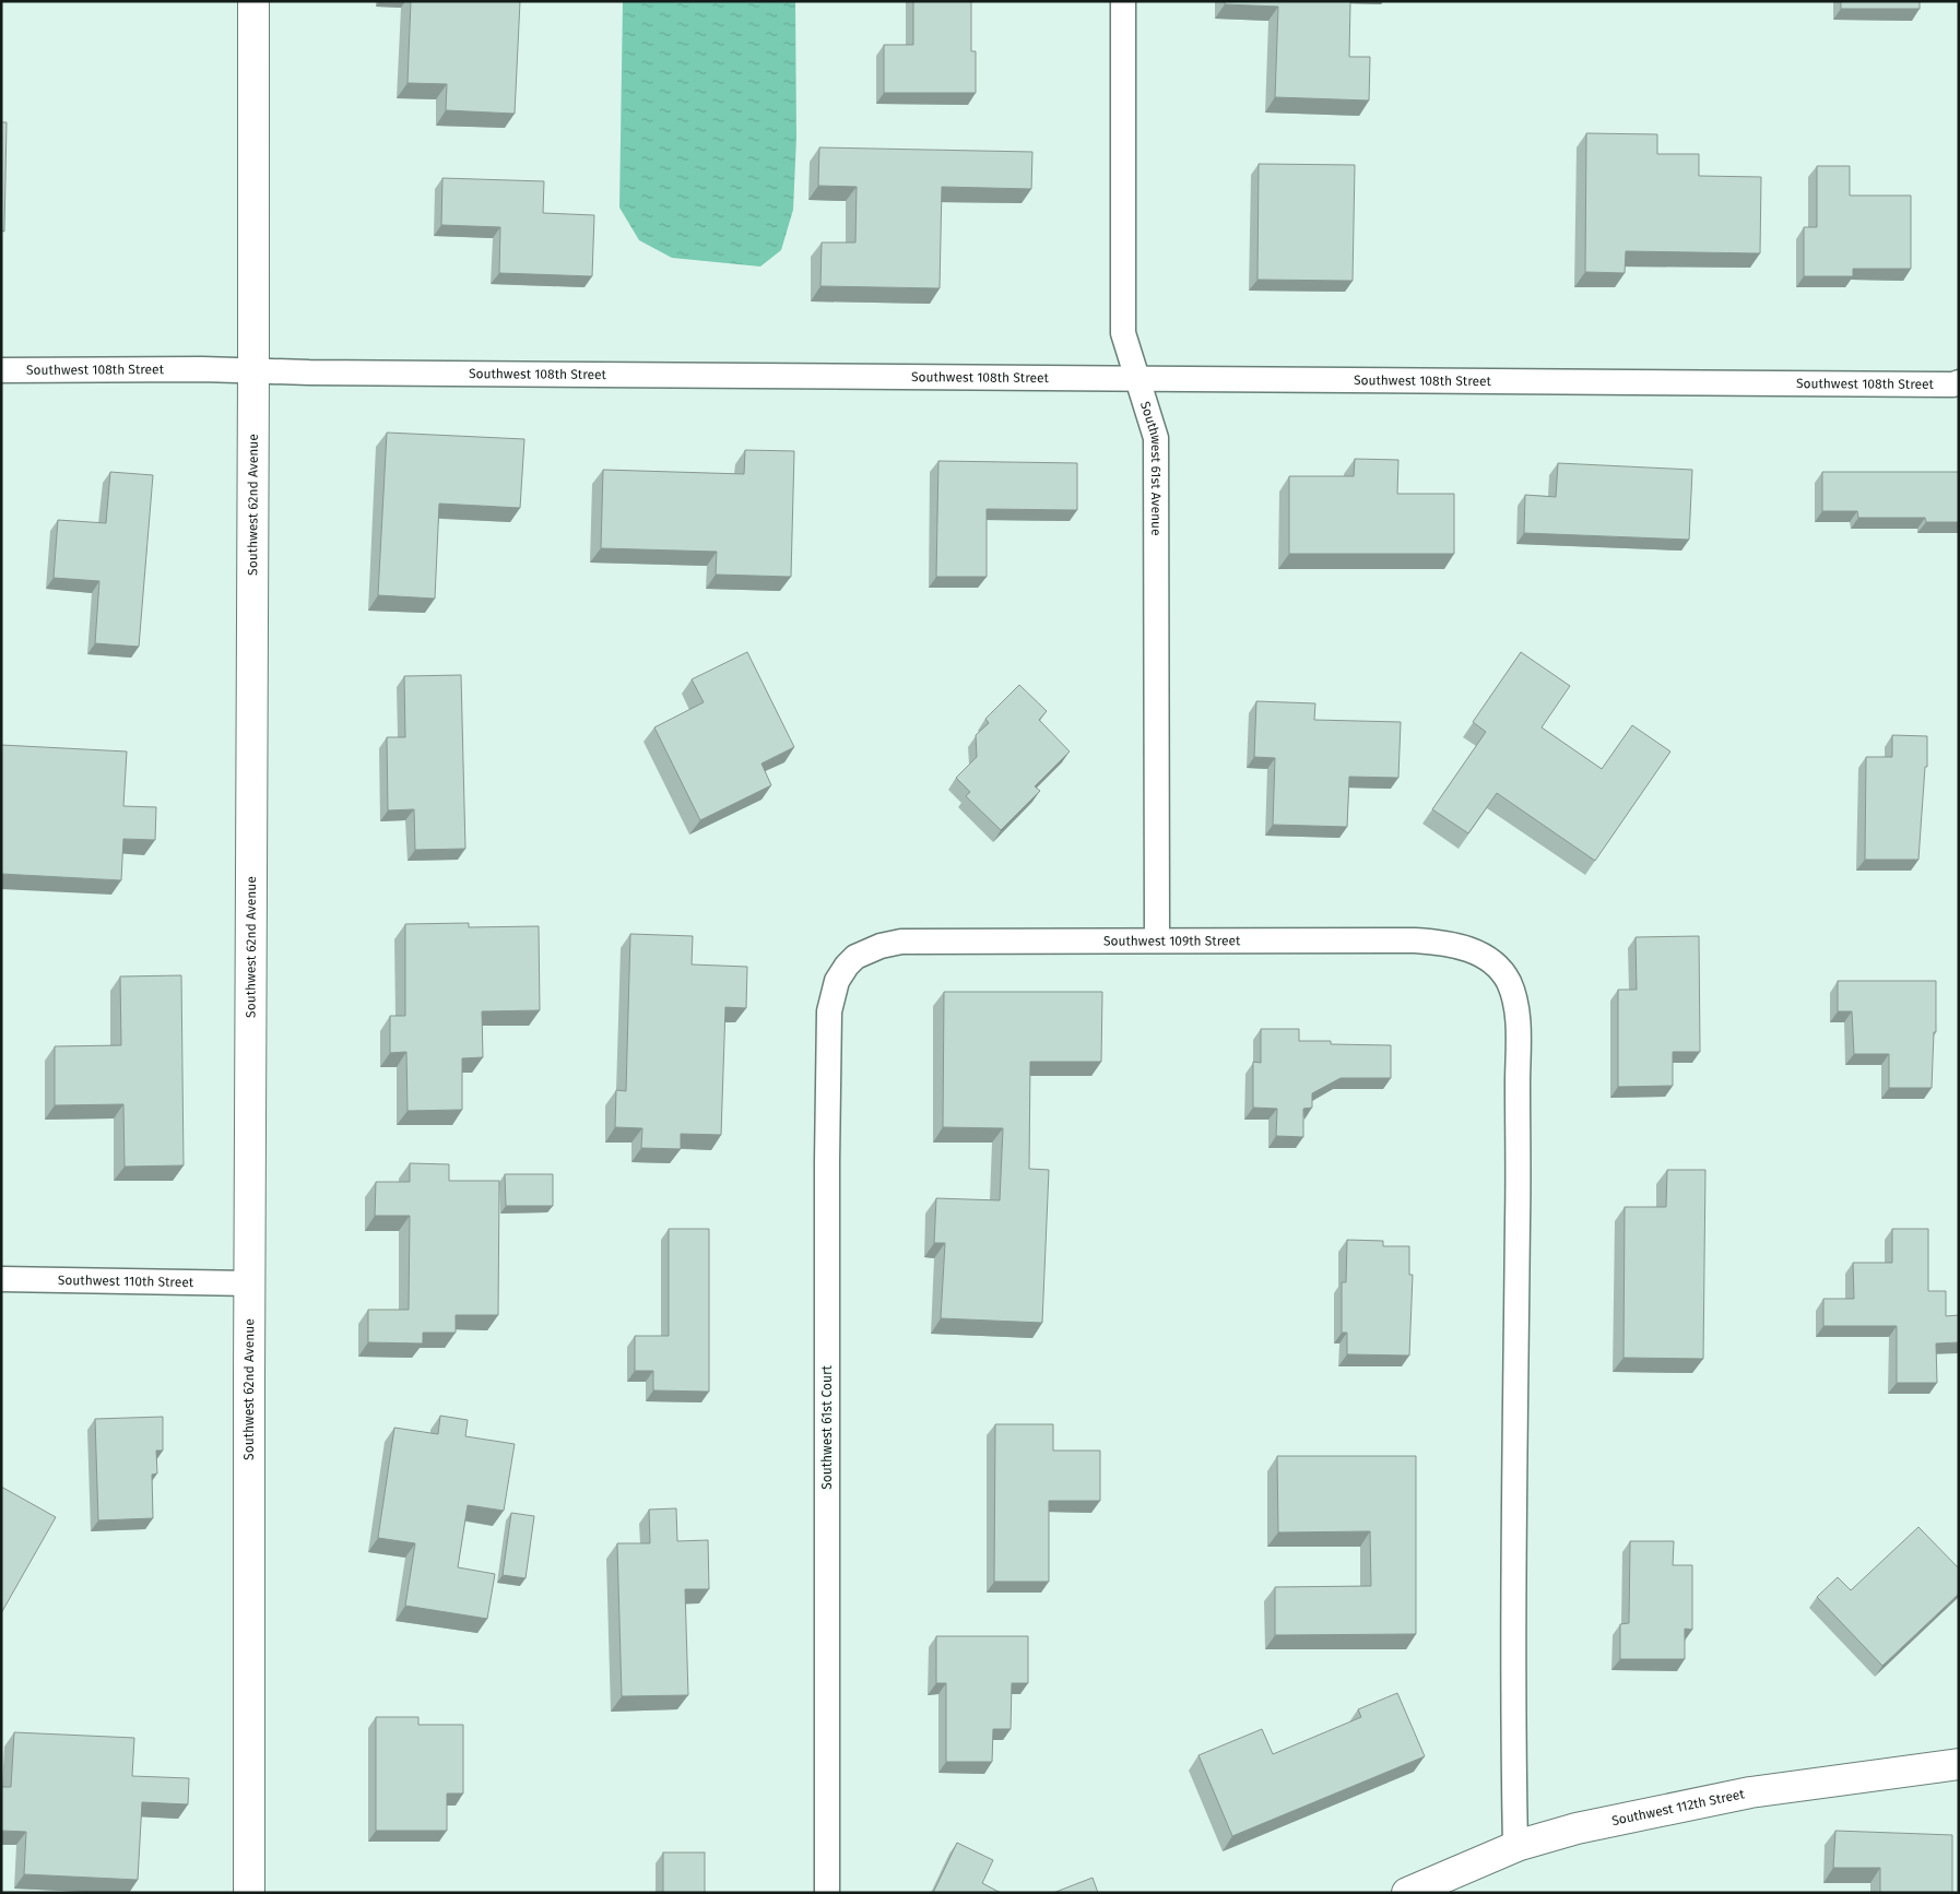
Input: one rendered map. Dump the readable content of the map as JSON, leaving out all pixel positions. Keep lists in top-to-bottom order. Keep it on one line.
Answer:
{"streets":{"street":["Southwest 108th Street","Southwest 61st Avenue","Southwest 62nd Avenue","Southwest 109th Street","Southwest 110th Street","Southwest 61st Court","Southwest 112th Street"]},"crossings":[["Southwest 108th Street","Southwest 61st Avenue"],["Southwest 108th Street","Southwest 62nd Avenue"],["Southwest 61st Avenue","Southwest 109th Street"],["Southwest 62nd Avenue","Southwest 110th Street"],["Southwest 109th Street","Southwest 61st Court"],["Southwest 109th Street","Southwest 112th Street"]]}
